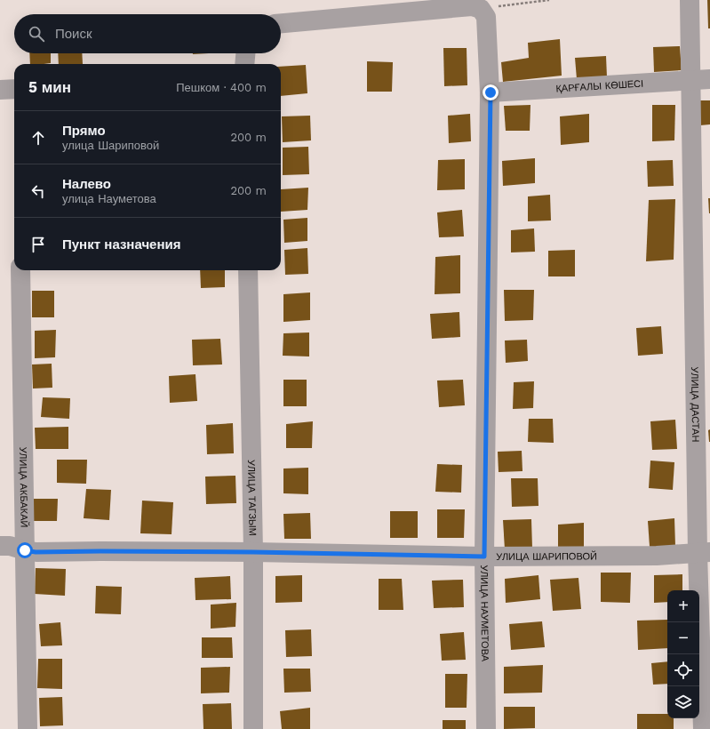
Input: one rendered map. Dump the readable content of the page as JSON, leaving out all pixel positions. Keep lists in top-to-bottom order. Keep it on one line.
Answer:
{"streets":{"street":["ҚАРҒАЛЫ КӨШЕСІ","УЛИЦА ДАСТАН","УЛИЦА АКБАКАЙ","УЛИЦА ТАГЗЫМ","УЛИЦА ШАРИПОВОЙ","УЛИЦА НАУМЕТОВА"]},"crossings":[["ҚАРҒАЛЫ КӨШЕСІ","УЛИЦА ДАСТАН"],["ҚАРҒАЛЫ КӨШЕСІ","УЛИЦА НАУМЕТОВА"],["УЛИЦА ДАСТАН","УЛИЦА ШАРИПОВОЙ"],["УЛИЦА АКБАКАЙ","УЛИЦА ШАРИПОВОЙ"],["УЛИЦА ТАГЗЫМ","УЛИЦА ШАРИПОВОЙ"],["УЛИЦА ШАРИПОВОЙ","УЛИЦА НАУМЕТОВА"]],"page":{"search":"Поиск","heading":["5 мин","Пешком · 400 m"],"list":[["Прямо","улица Шариповой","200 m"],["Налево","улица Науметова","200 m"],"Пункт назначения"],"map_buttons":["+","−"]}}
